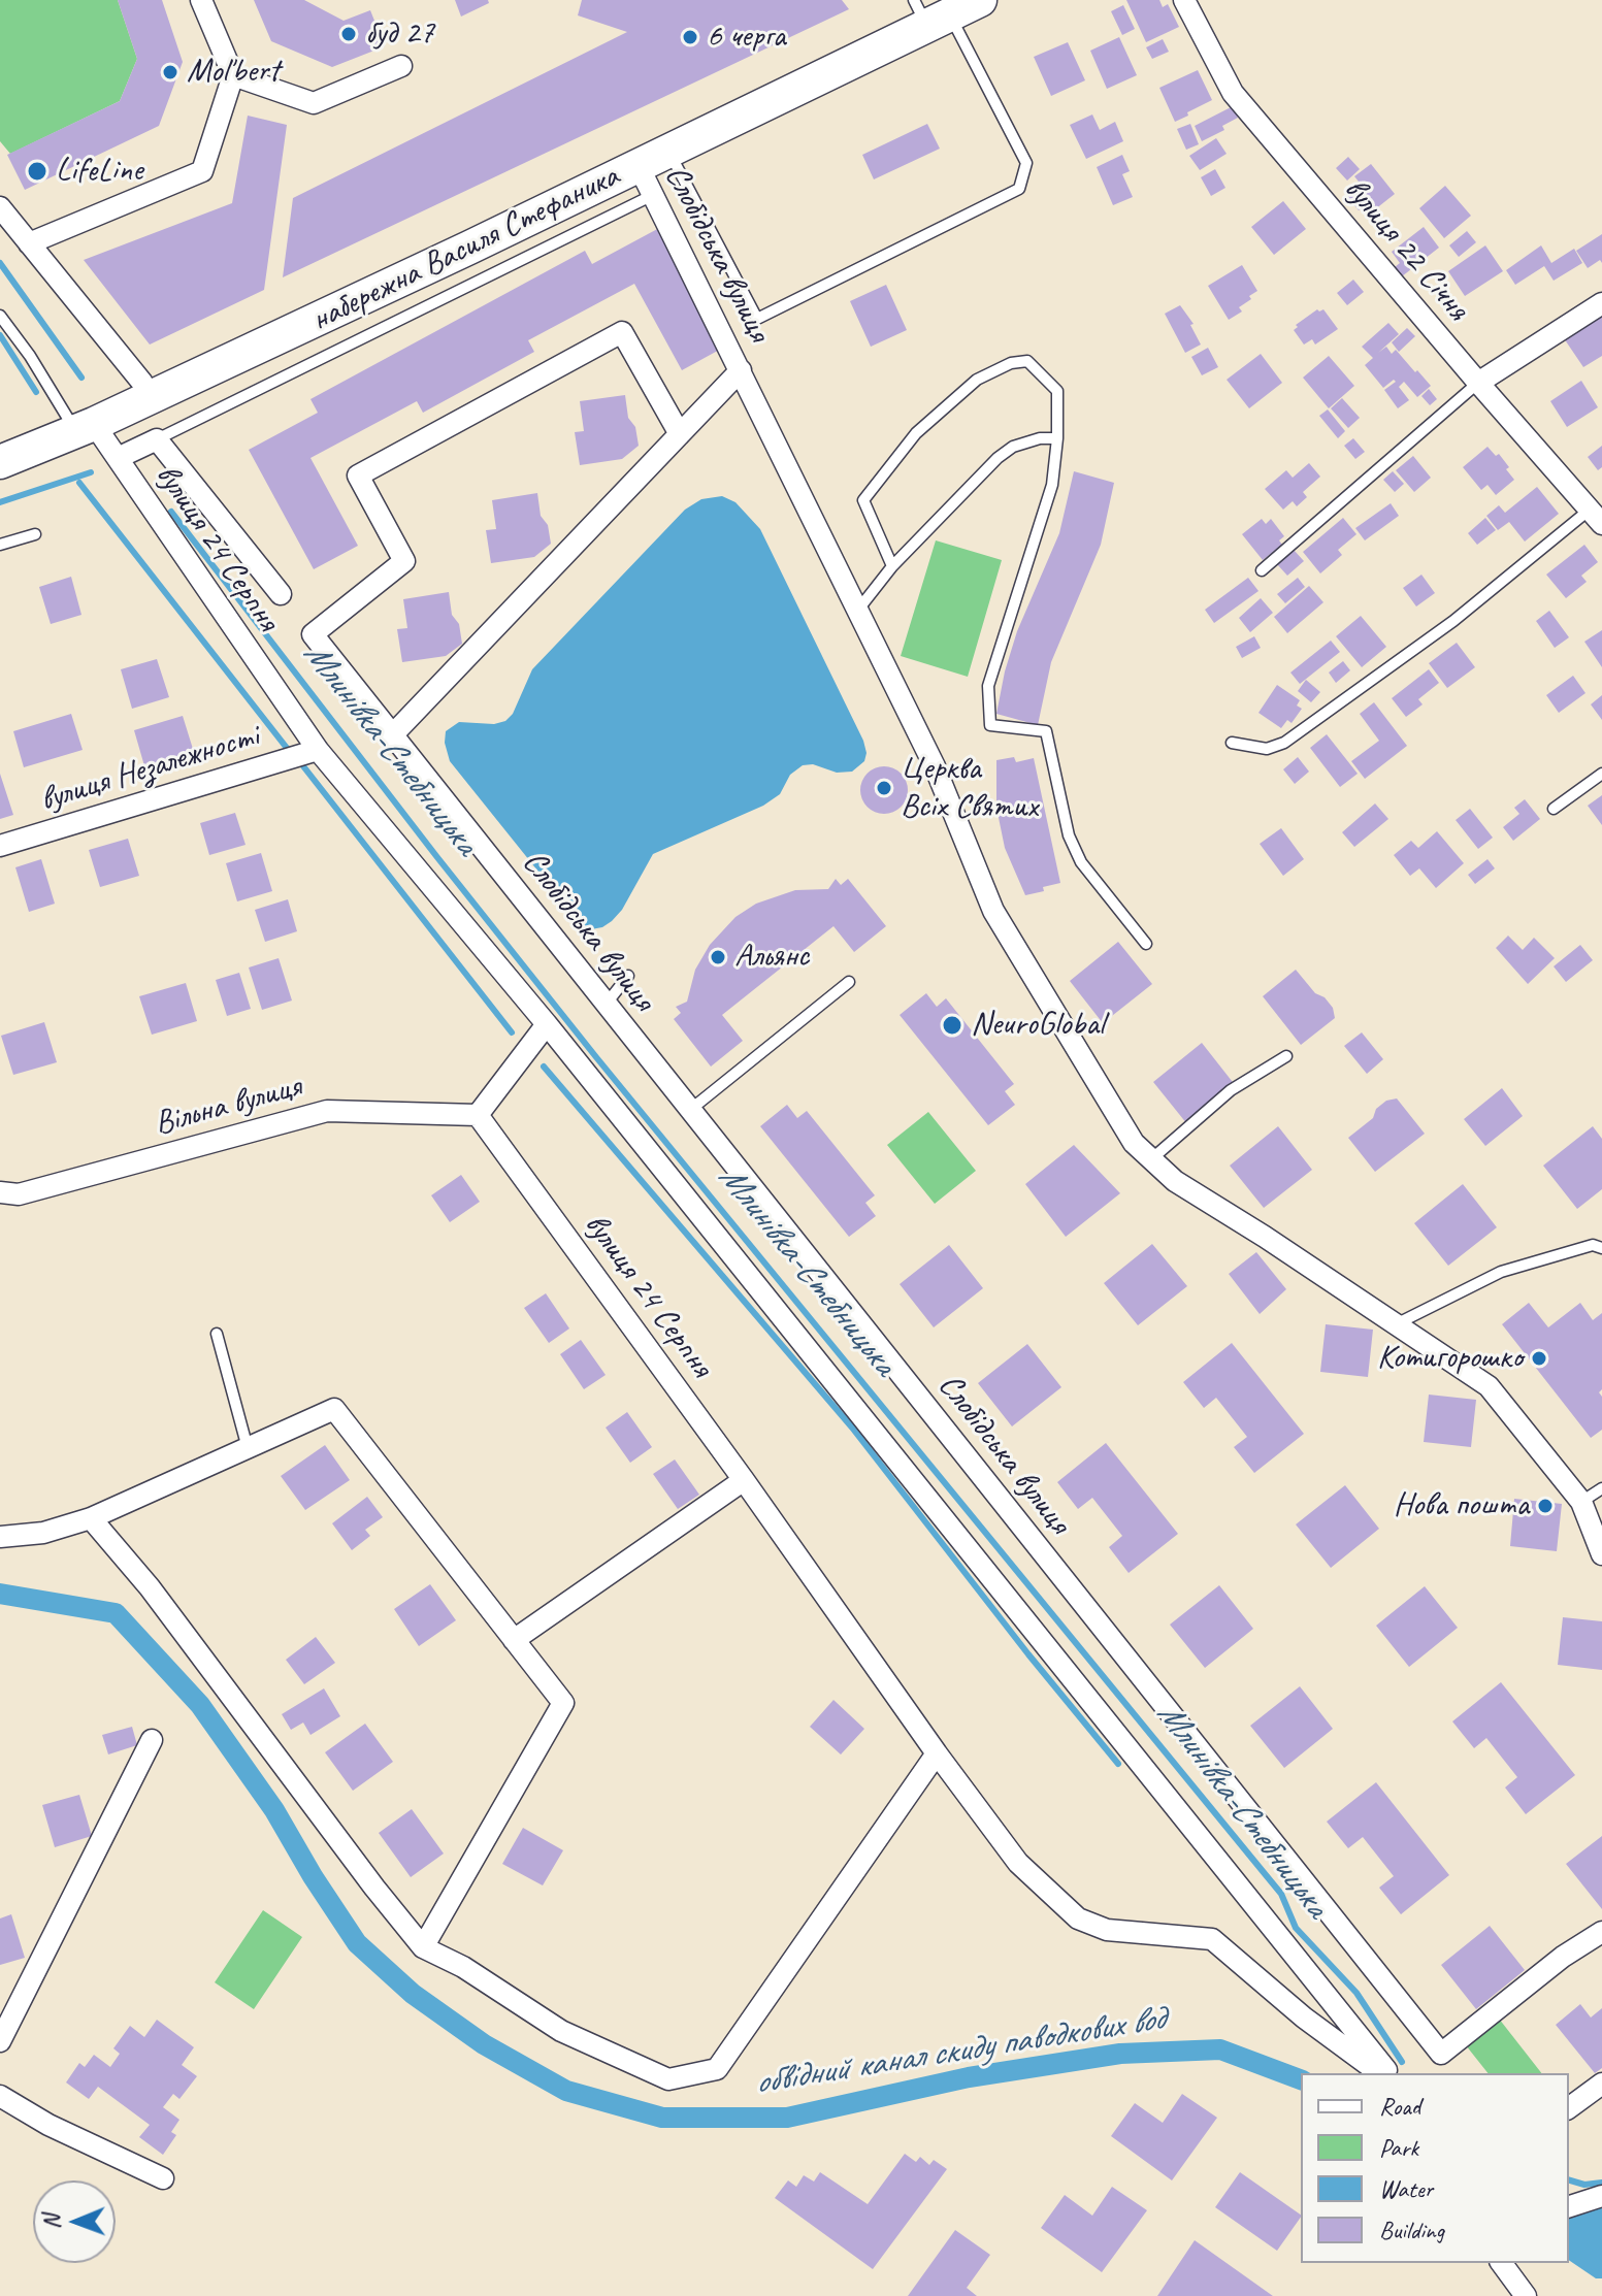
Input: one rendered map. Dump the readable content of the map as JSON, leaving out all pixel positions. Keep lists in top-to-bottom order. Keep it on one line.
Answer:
{"streets":{"main road":["набережна Василя Стефаника"],"street":["вулиця 22 Січня","Слобідська вулиця","вулиця 24 Серпня","вулиця Незалежності","Вільна вулиця"]},"crossings":[["набережна Василя Стефаника","Слобідська вулиця"],["набережна Василя Стефаника","вулиця 24 Серпня"],["вулиця 24 Серпня","вулиця Незалежності"],["вулиця 24 Серпня","Вільна вулиця"]],"water":["Млинівка-Стебницька","обвідний канал скиду паводкових вод"],"places":["буд 27","6 черга","Mol'bert","LifeLine","Церква Всіх Святих","Альянс","NeuroGlobal","Котигорошко","Нова пошта"],"legend":["Road","Park","Water","Building"],"north":"left"}
